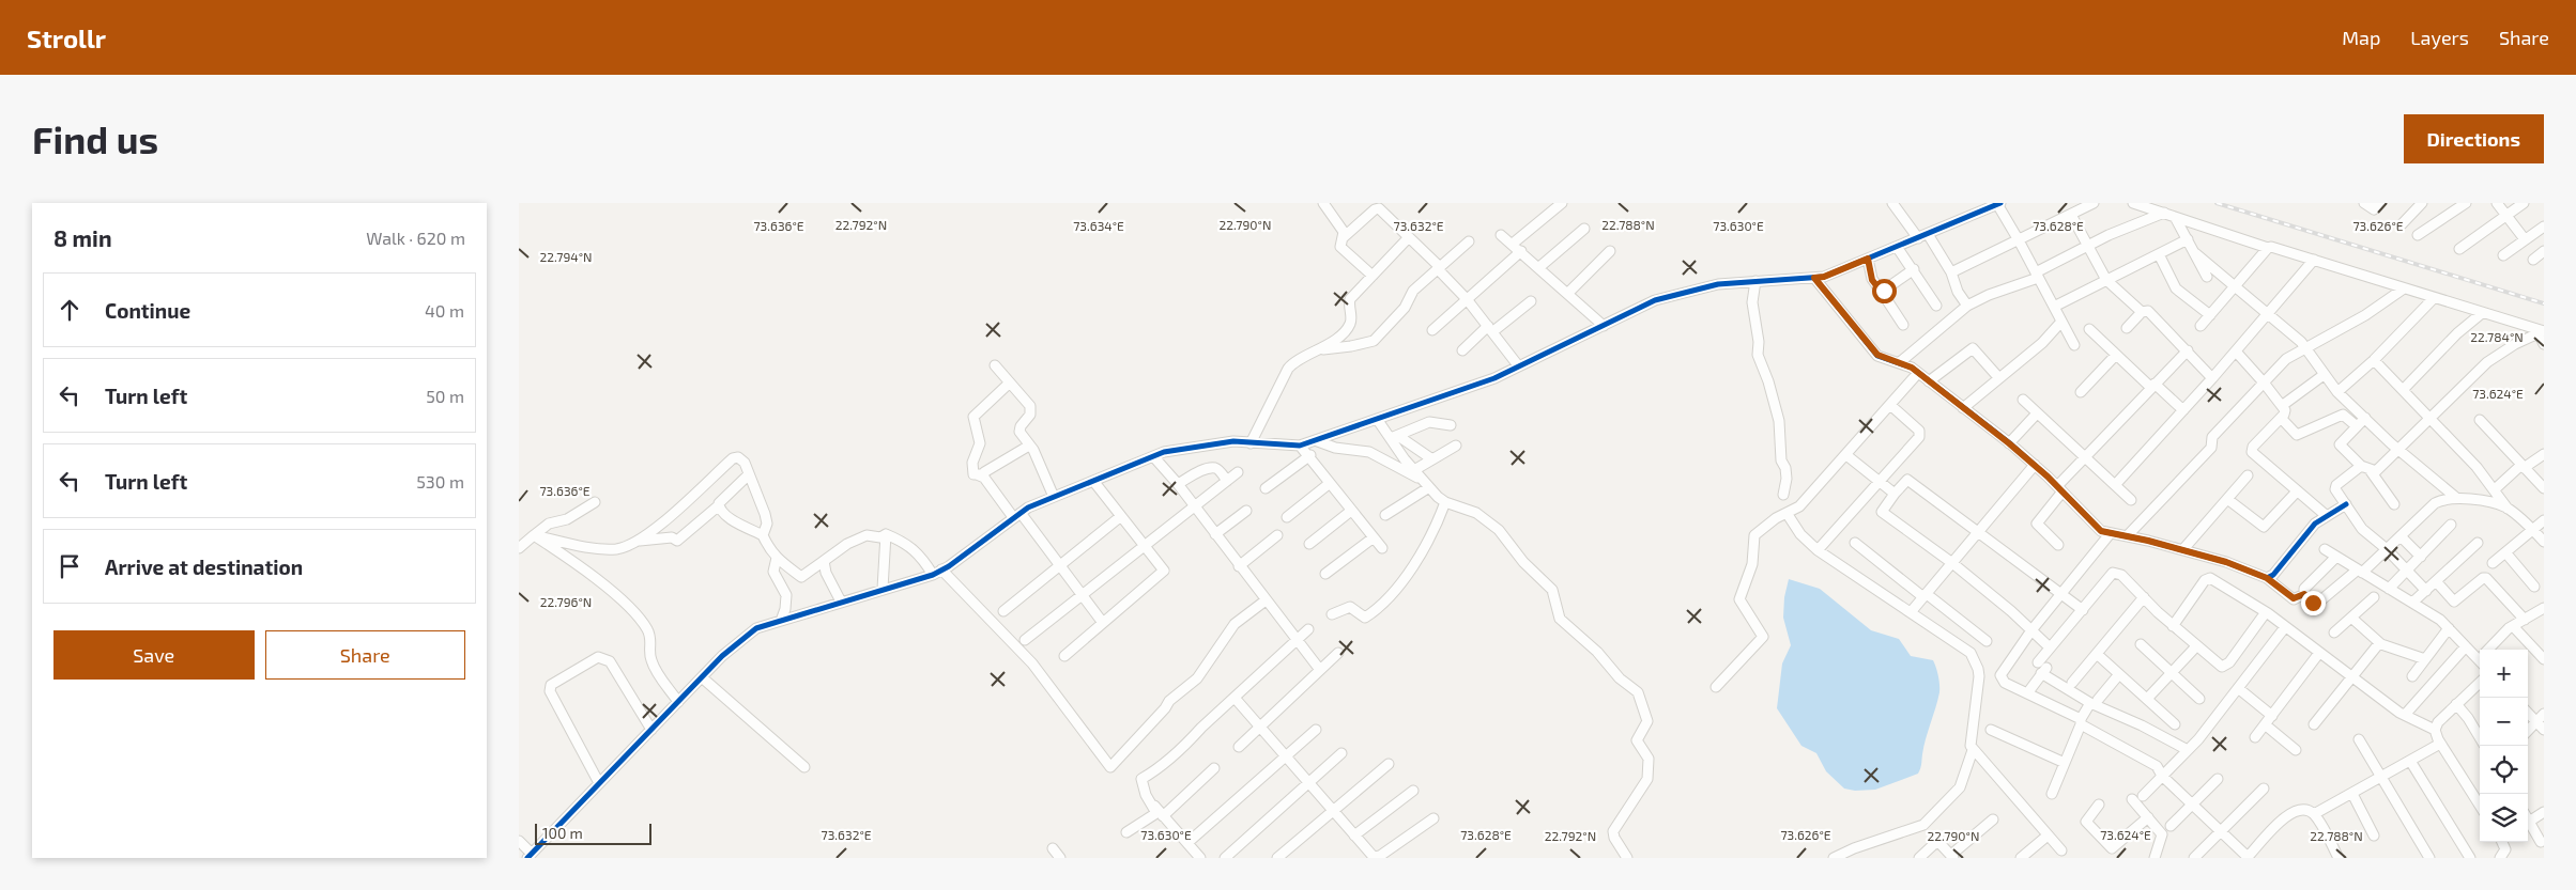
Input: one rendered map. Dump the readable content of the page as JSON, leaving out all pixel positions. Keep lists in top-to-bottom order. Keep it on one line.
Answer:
{"scale_bar":"100 m","page":{"header":"Strollr","nav":["Map","Layers","Share"],"buttons":["Directions",["Save","Share"]],"title":"Find us","heading":["8 min","Walk · 620 m"],"list":[["Continue","40 m"],["Turn left","50 m"],["Turn left","530 m"],"Arrive at destination"],"map_buttons":["+","−"],"scale":"100 m"},"coordinates":["22.792°N","22.790°N","22.788°N","73.636°E","73.634°E","73.632°E","73.630°E","73.628°E","73.626°E","22.794°N","22.784°N","73.624°E","22.796°N"]}
